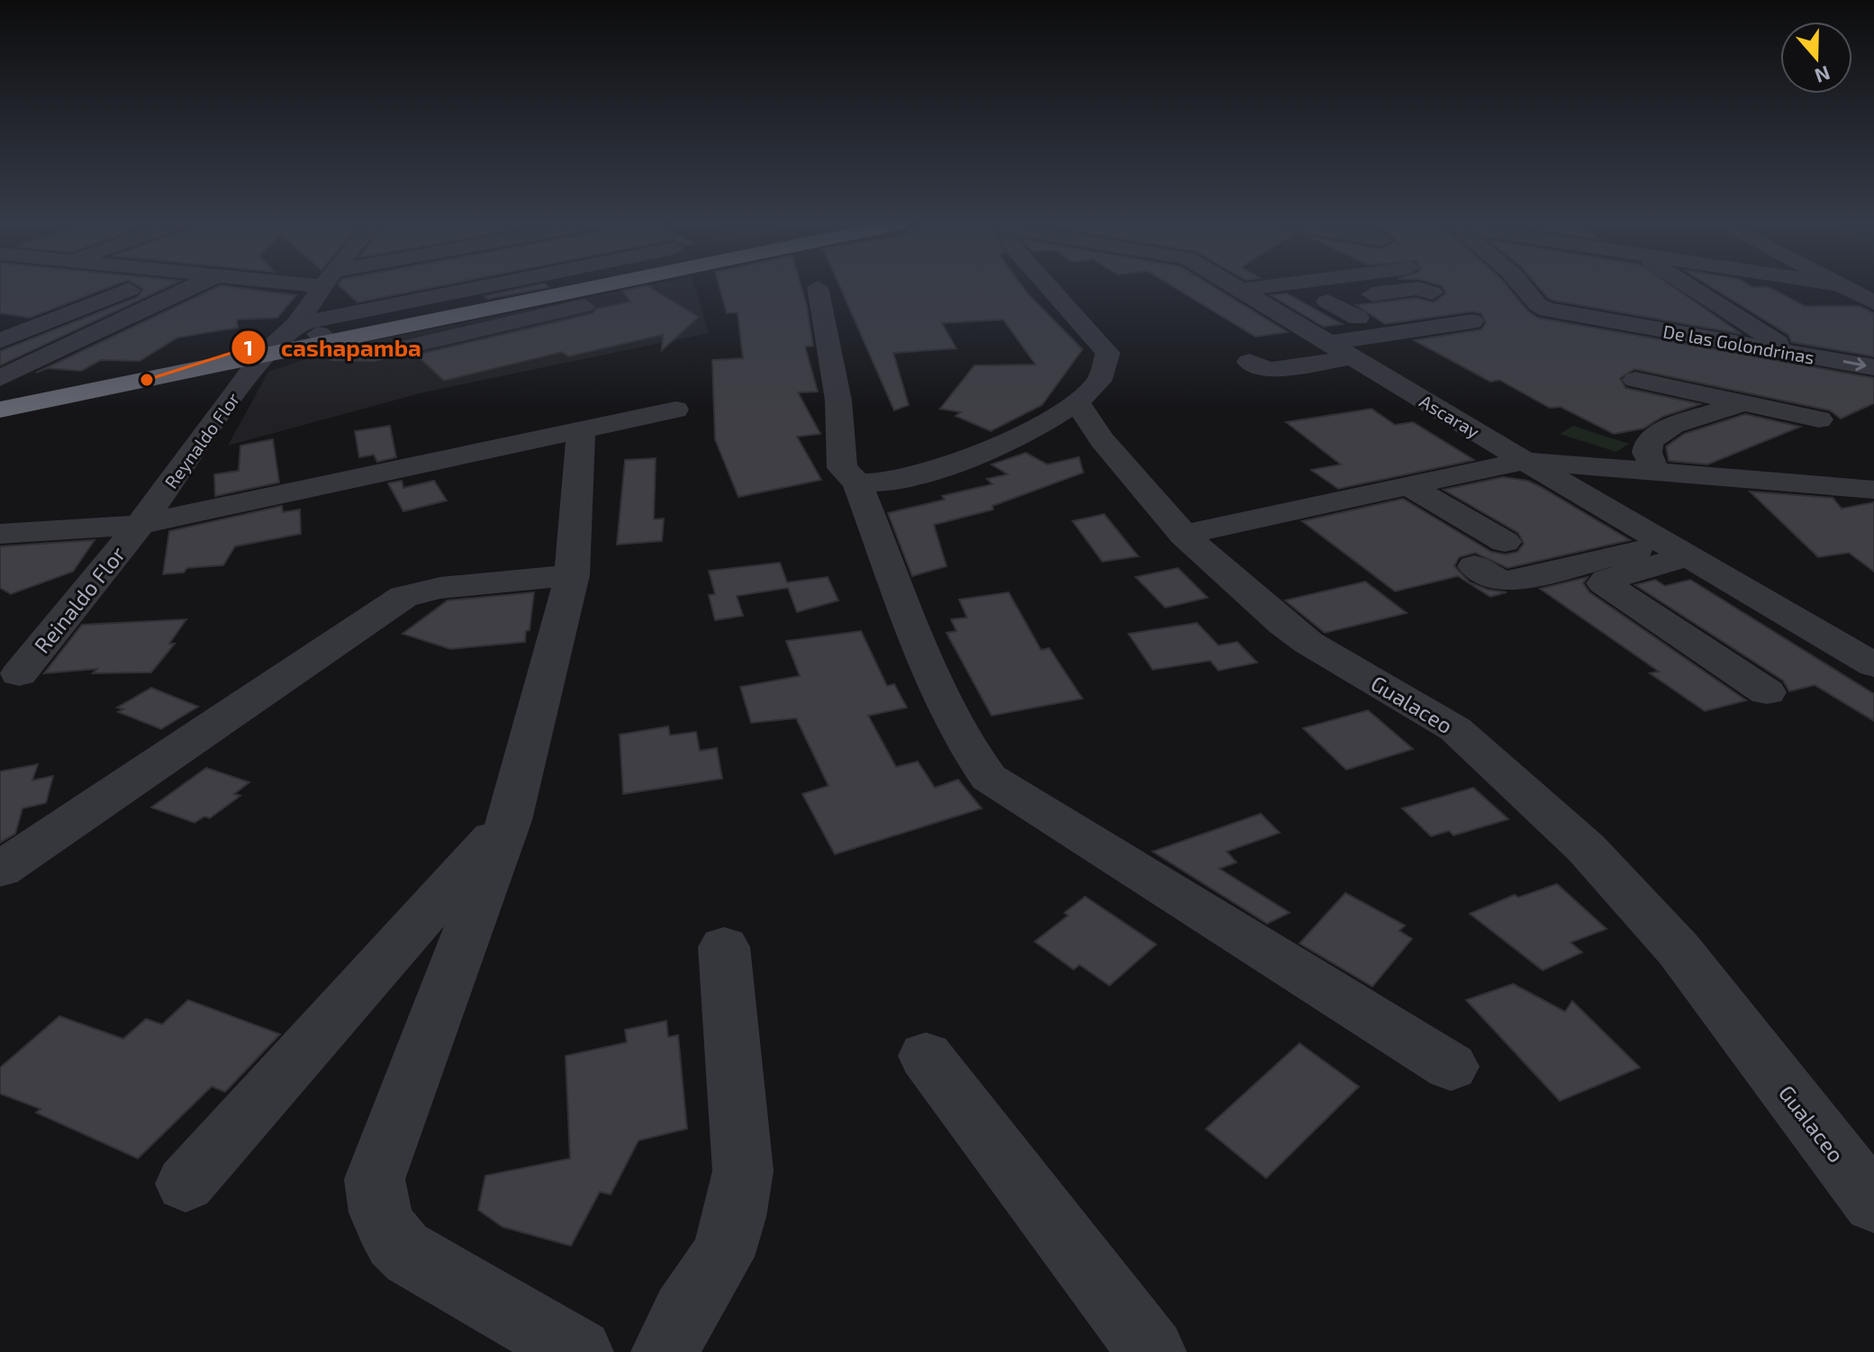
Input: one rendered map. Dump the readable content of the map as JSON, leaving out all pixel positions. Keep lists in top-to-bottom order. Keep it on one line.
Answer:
{"streets":{"street":["De las Golondrinas","Ascaray","Reynaldo Flor","Reinaldo Flor","Gualaceo"]},"crossings":[["Reynaldo Flor","Reinaldo Flor"]],"places":["cashapamba"],"north":"bottom"}
